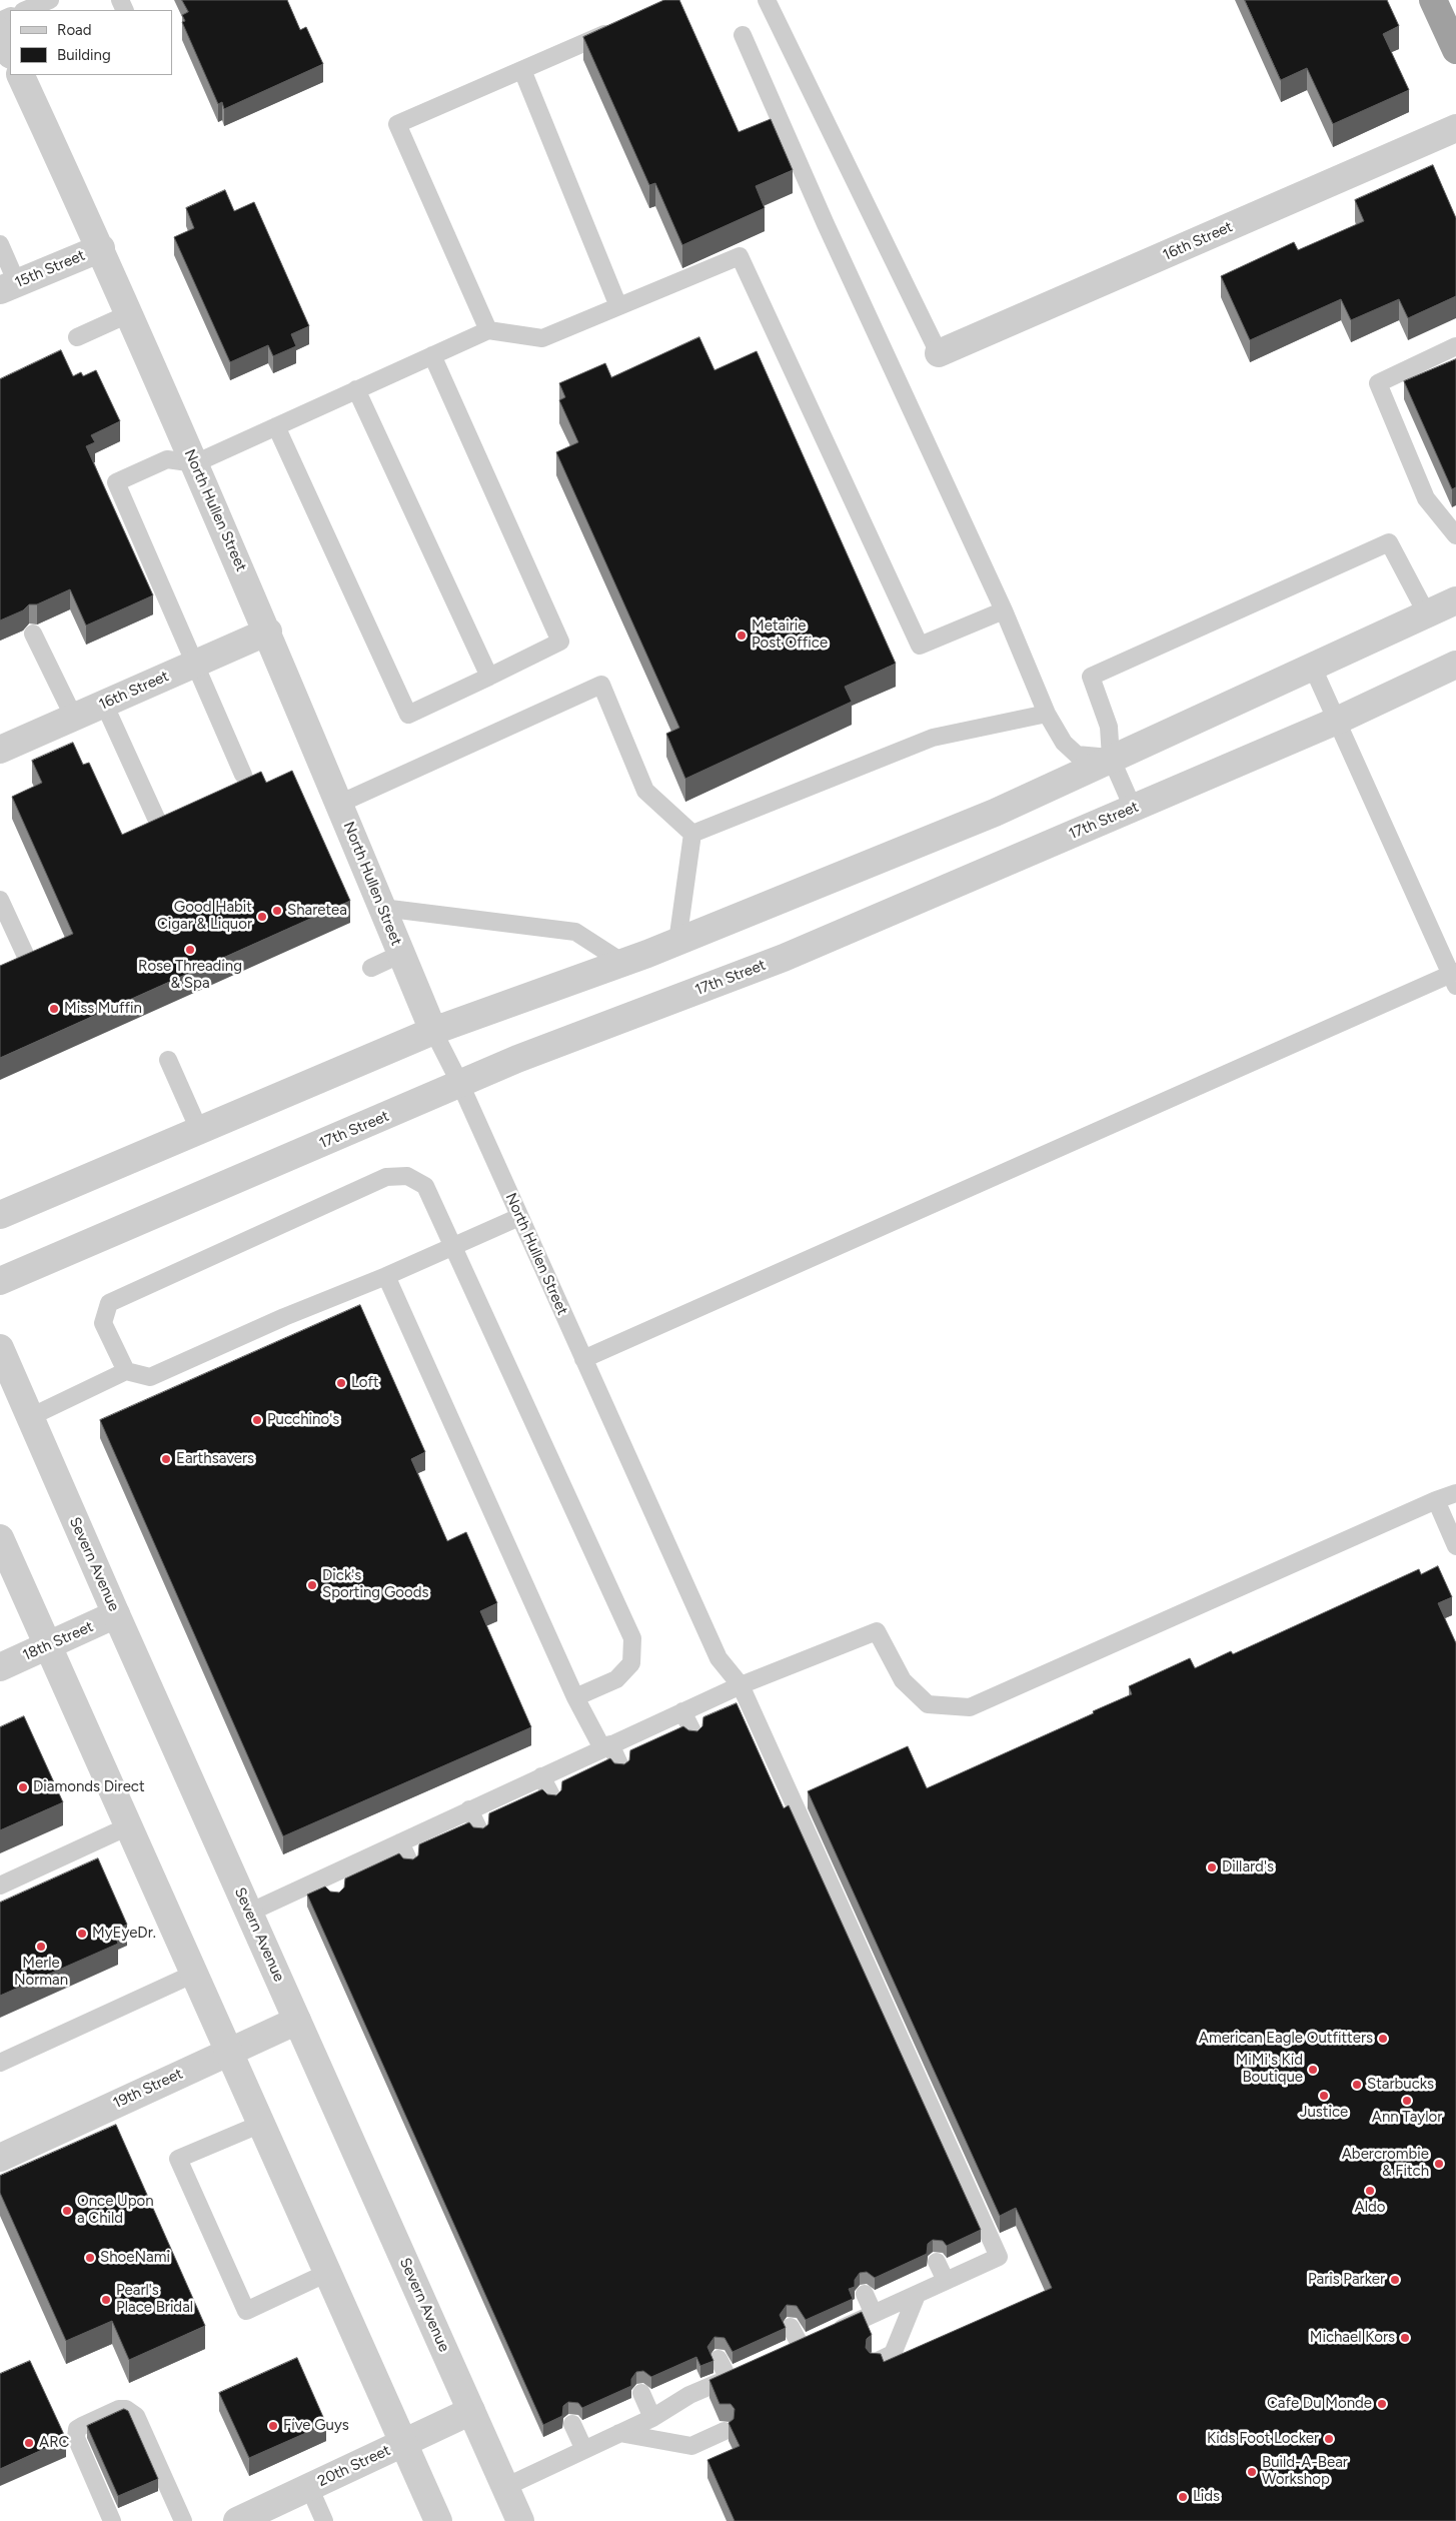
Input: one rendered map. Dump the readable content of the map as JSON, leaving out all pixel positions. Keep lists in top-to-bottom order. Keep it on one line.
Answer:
{"streets":{"street":["16th Street","15th Street","North Hullen Street","17th Street","Severn Avenue","18th Street","19th Street","20th Street"]},"crossings":[["16th Street","North Hullen Street"],["15th Street","North Hullen Street"],["North Hullen Street","17th Street"],["Severn Avenue","18th Street"],["Severn Avenue","19th Street"],["Severn Avenue","20th Street"]],"places":["Metairie Post Office","Sharetea","Good Habit Cigar & Liquor","Rose Threading & Spa","Miss Muffin","Loft","Pucchino's","Earthsavers","Dick's Sporting Goods","Diamonds Direct","Dillard's","MyEyeDr.","Merle Norman","American Eagle Outfitters","MiMi's Kid Boutique","Starbucks","Justice","Ann Taylor","Abercrombie & Fitch","Aldo","Once Upon a Child","ShoeNami","Paris Parker","Pearl's Place Bridal","Michael Kors","Cafe Du Monde","Five Guys","Kids Foot Locker","ARC","Build-A-Bear Workshop","Lids"],"legend":["Road","Building"]}
